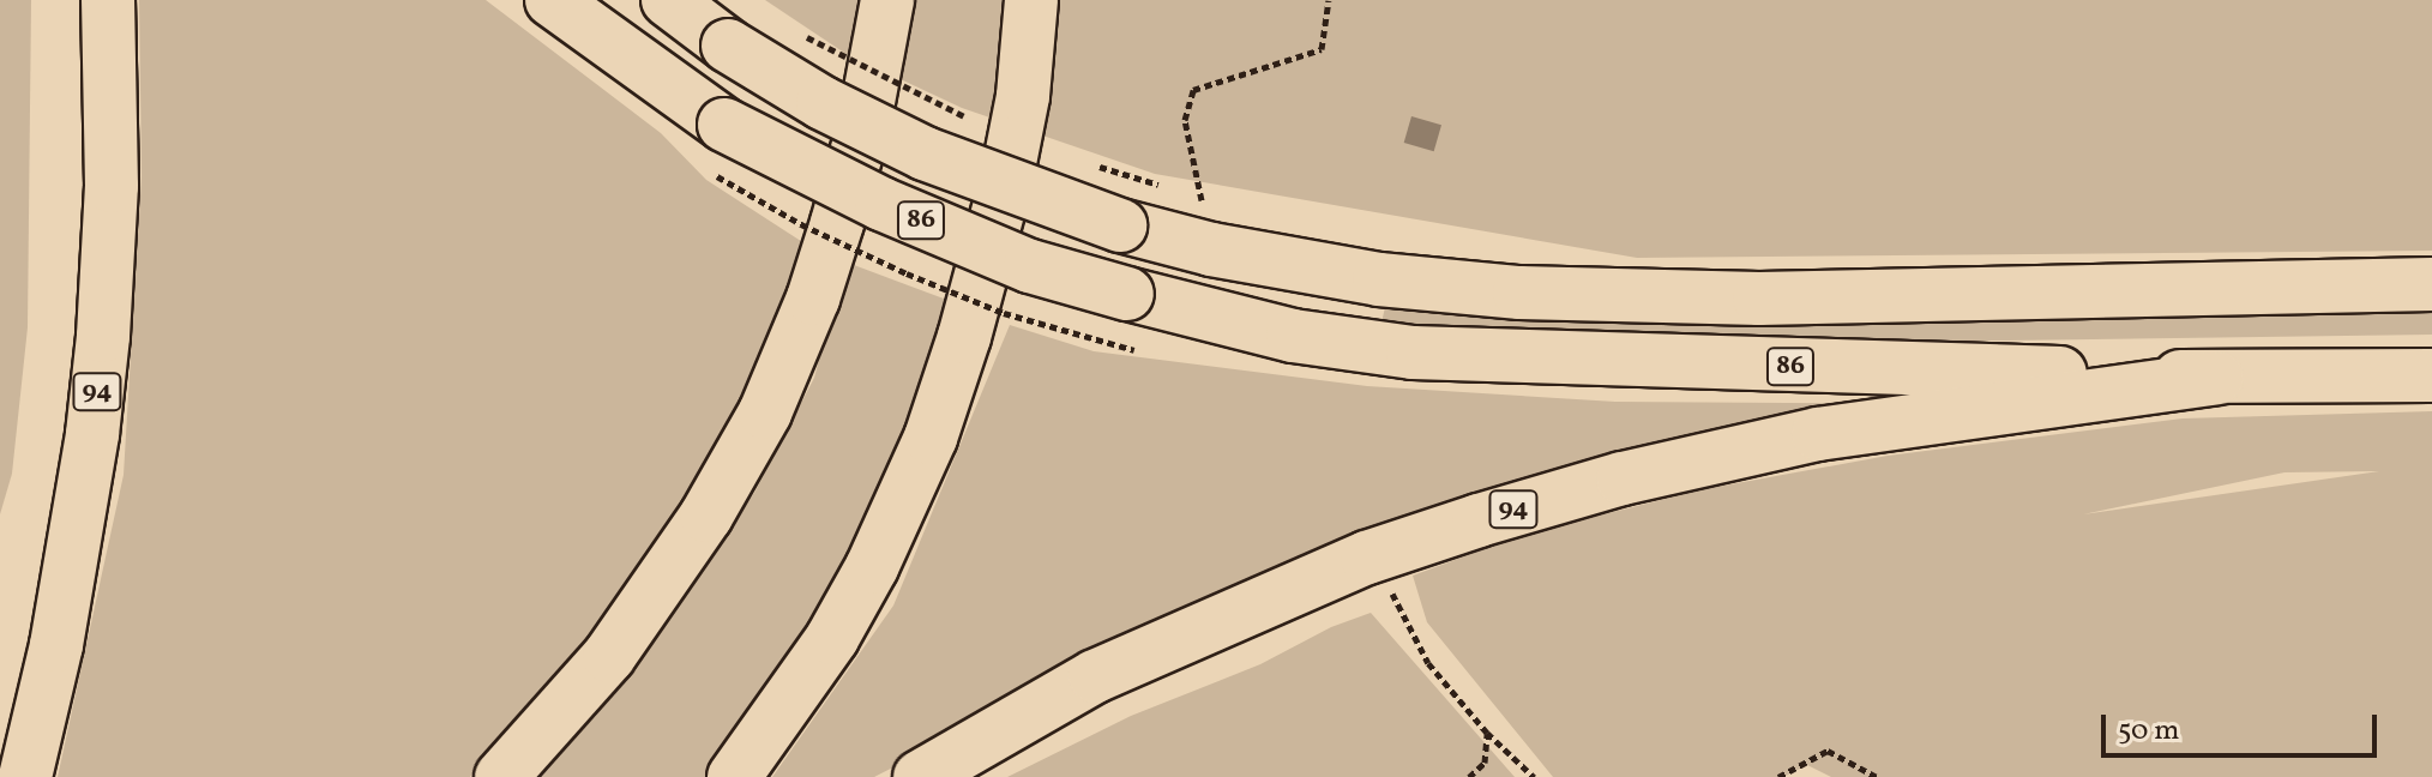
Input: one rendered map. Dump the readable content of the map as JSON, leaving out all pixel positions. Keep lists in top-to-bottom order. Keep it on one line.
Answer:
{"streets":{"main road":["86","94"]},"crossings":[["86","94"]],"scale_bar":"50 m"}
